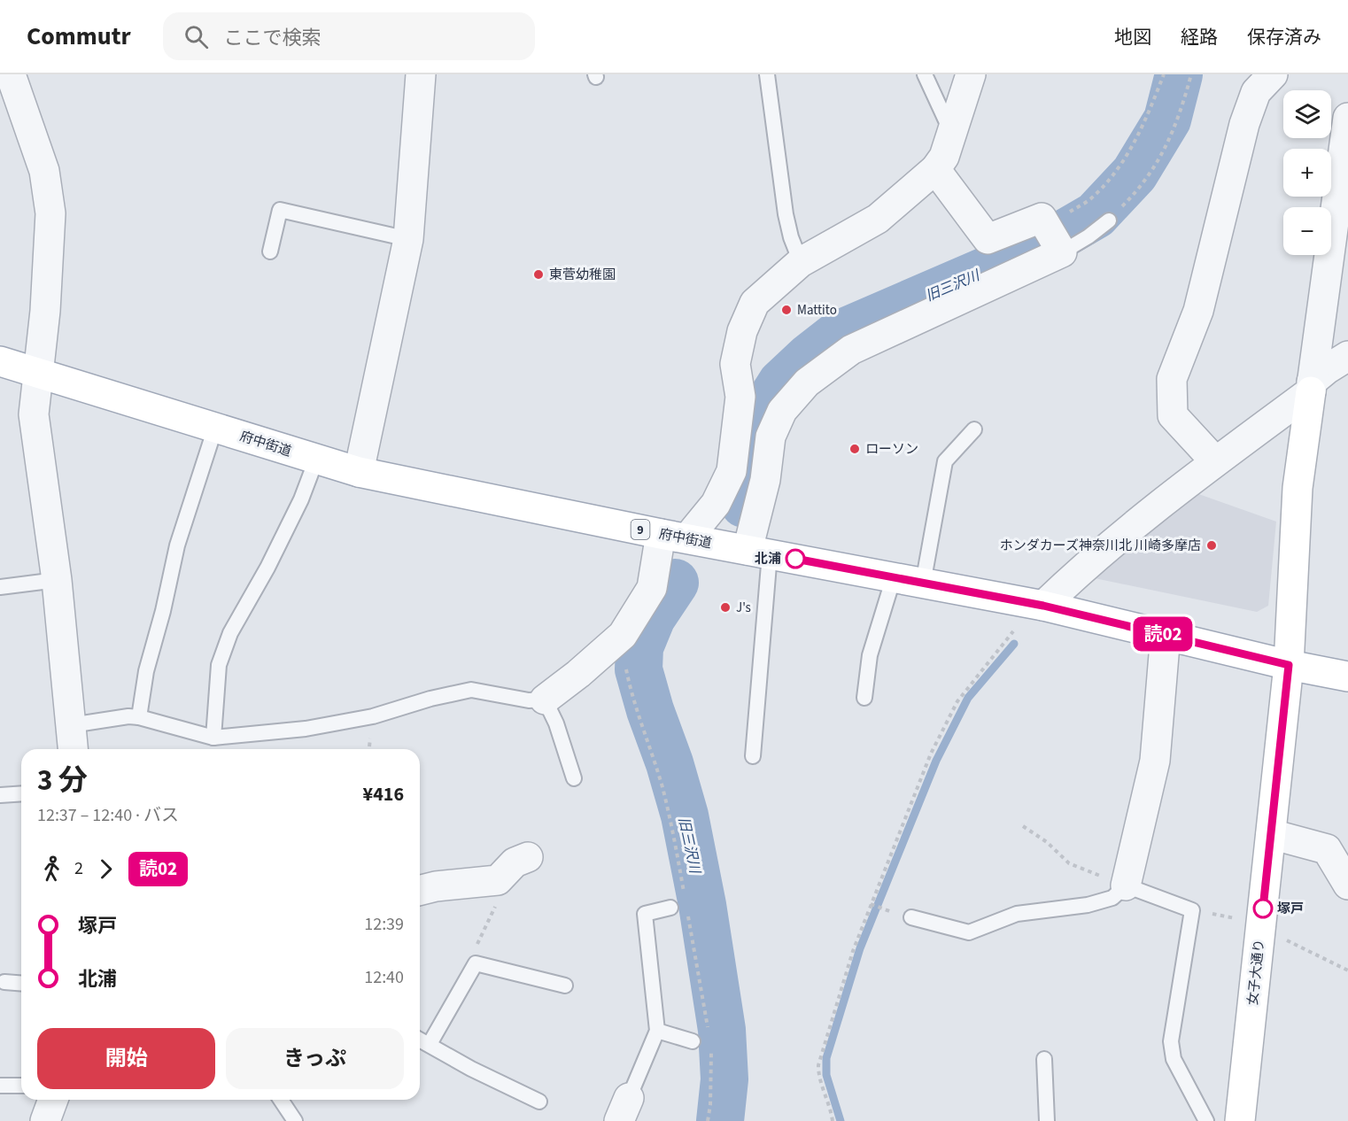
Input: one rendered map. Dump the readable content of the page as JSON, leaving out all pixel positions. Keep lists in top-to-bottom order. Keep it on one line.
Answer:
{"streets":{"main road":["府中街道","9","女子大通り"]},"crossings":[["府中街道","女子大通り"]],"water":["旧三沢川"],"places":["東菅幼稚園","Mattito","ローソン","ホンダカーズ神奈川北 川崎多摩店","北浦","J's","塚戸"],"lines":["bus line 読02"],"page":{"header":"Commutr","search":"ここで検索","nav":["地図","経路","保存済み"],"on_map":"読02","map_buttons":["+","−"],"heading":["3 分","12:37 – 12:40 · バス","¥416"],"legs":["2","読02"],"list":[{"name":"塚戸","value":"12:39"},{"name":"北浦","value":"12:40"}],"buttons":["開始","きっぷ"]}}
